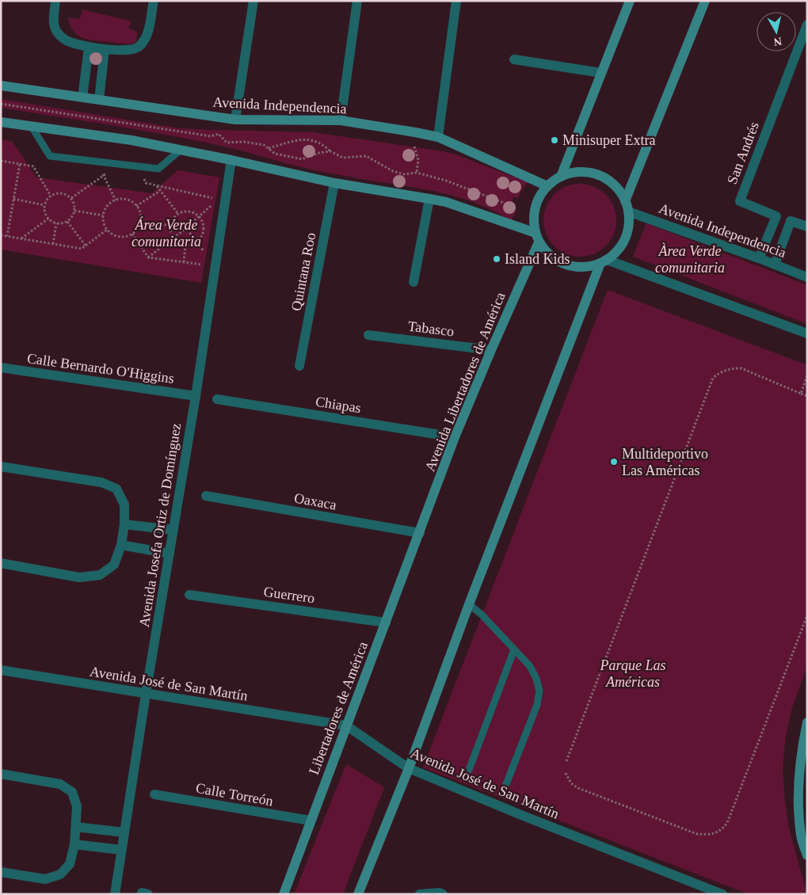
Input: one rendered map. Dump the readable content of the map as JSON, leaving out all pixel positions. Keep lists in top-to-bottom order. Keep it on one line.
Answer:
{"streets":{"main road":["Avenida Independencia","Avenida Libertadores de América","Libertadores de América"],"street":["San Andrés","Quintana Roo","Tabasco","Calle Bernardo O'Higgins","Chiapas","Oaxaca","Avenida Josefa Ortiz de Domínguez","Guerrero","Avenida José de San Martín","Calle Torreón"]},"crossings":[["Avenida Independencia","San Andrés"],["Avenida Independencia","Avenida Libertadores de América"],["Tabasco","Avenida Libertadores de América"],["Calle Bernardo O'Higgins","Avenida Josefa Ortiz de Domínguez"],["Avenida Libertadores de América","Chiapas"],["Avenida Libertadores de América","Oaxaca"],["Avenida Libertadores de América","Libertadores de América"],["Oaxaca","Libertadores de América"],["Avenida Josefa Ortiz de Domínguez","Avenida José de San Martín"],["Guerrero","Libertadores de América"],["Avenida José de San Martín","Libertadores de América"],["Libertadores de América","Calle Torreón"]],"parks":["Área Verde comunitaria","Àrea Verde comunitaria","Parque Las Américas"],"places":["Minisuper Extra","Island Kids","Multideportivo Las Américas"],"north":"bottom"}
